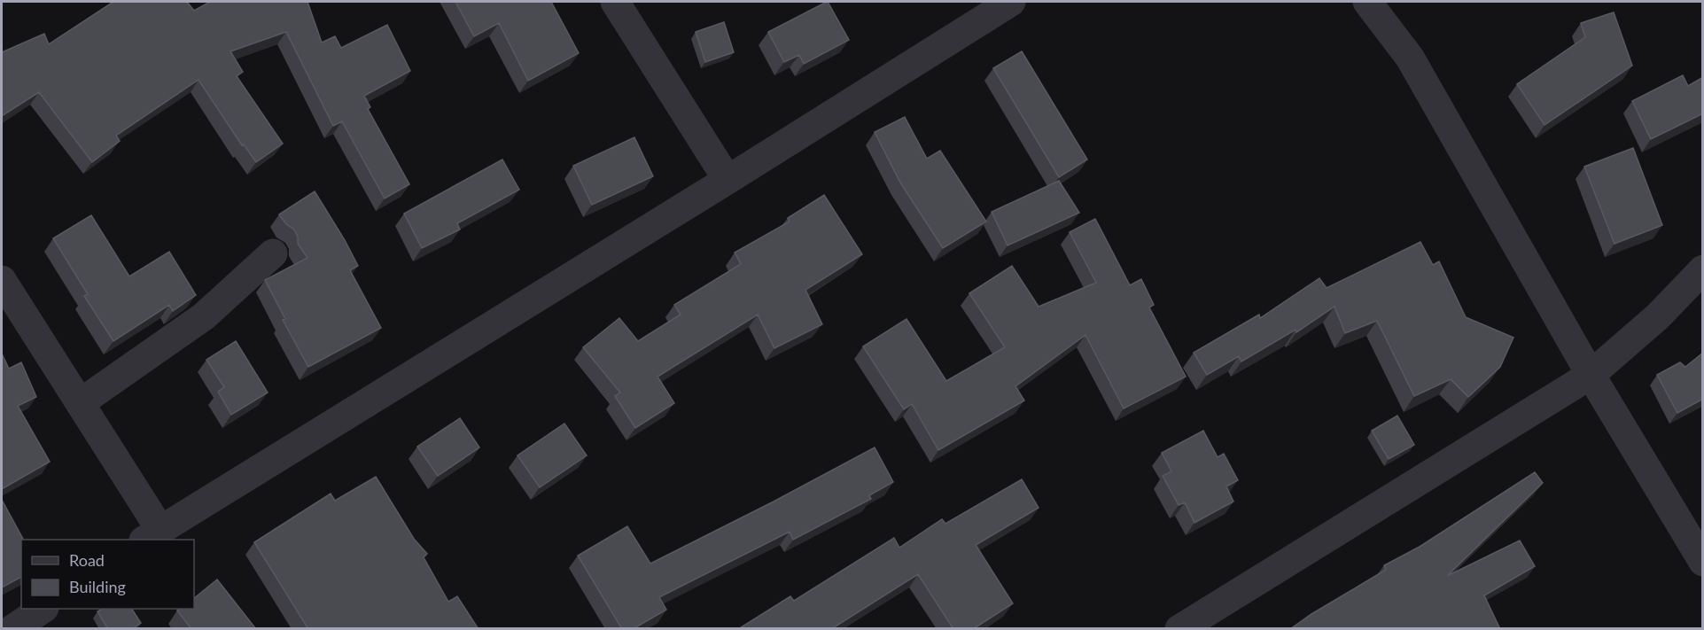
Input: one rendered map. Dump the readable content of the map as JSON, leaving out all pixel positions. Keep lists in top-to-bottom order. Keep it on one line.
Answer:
{"legend":["Road","Building"]}
